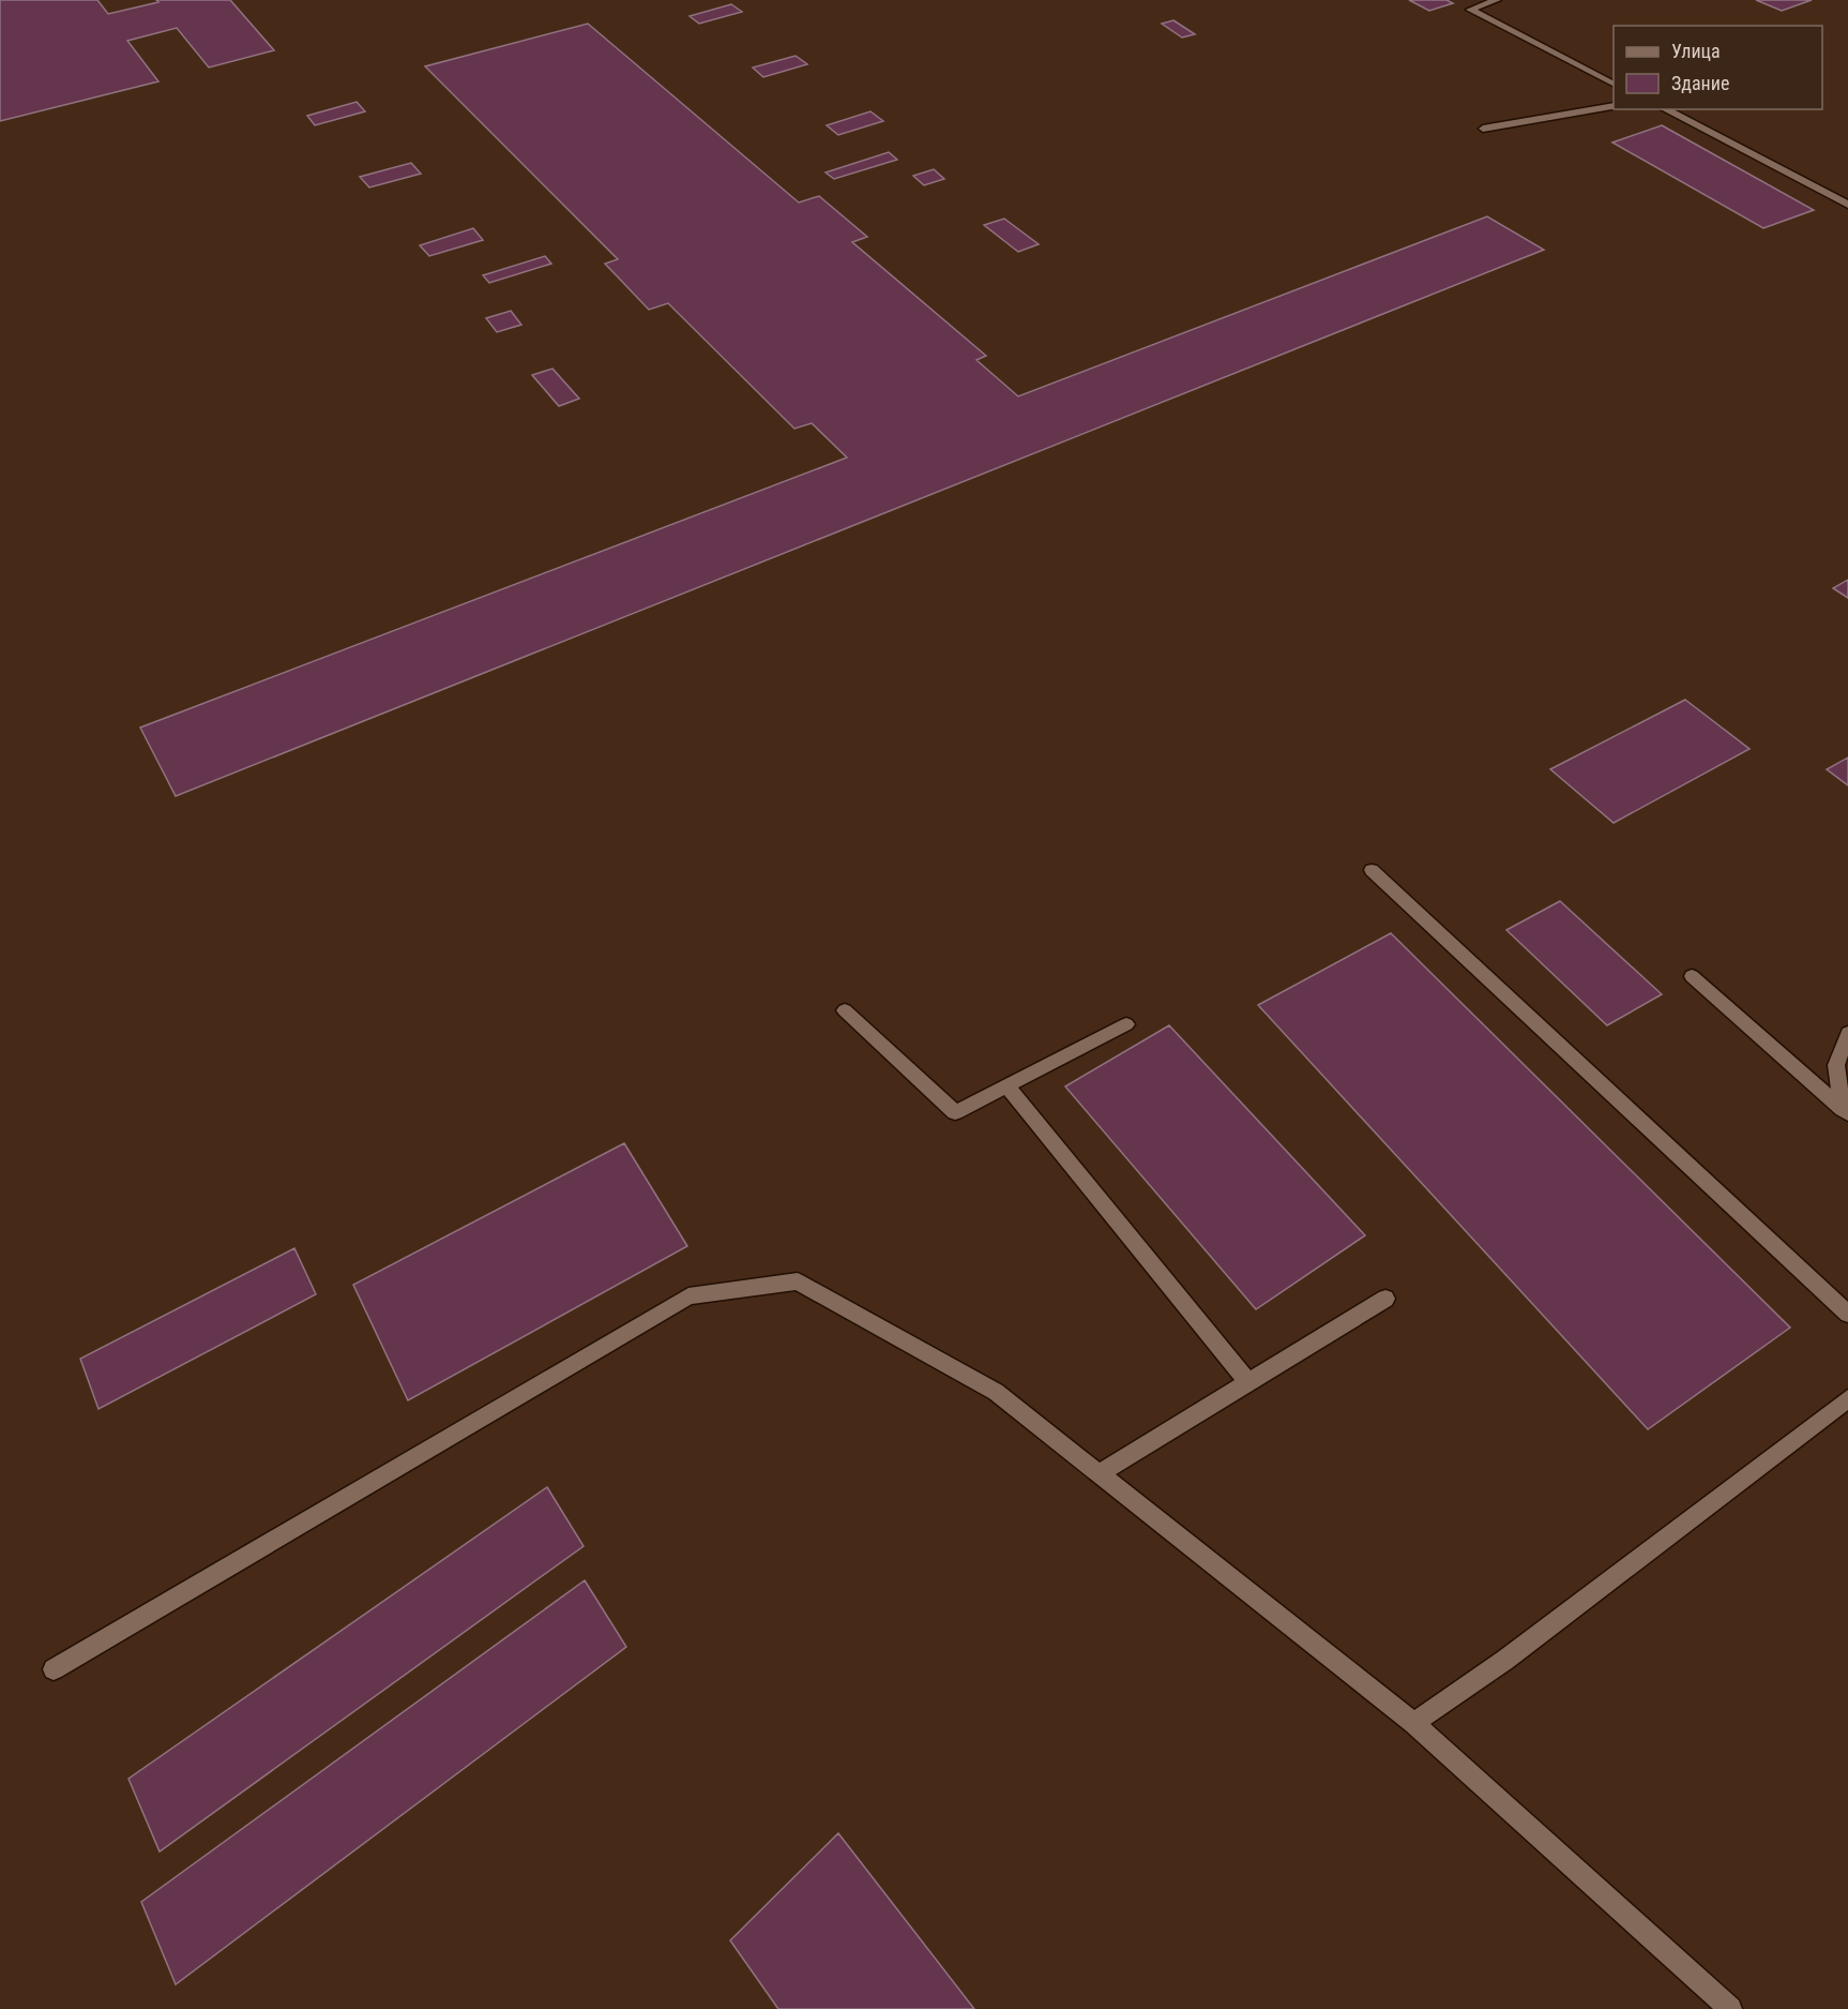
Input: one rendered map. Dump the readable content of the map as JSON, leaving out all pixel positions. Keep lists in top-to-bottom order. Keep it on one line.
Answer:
{"legend":["Улица","Здание"]}
